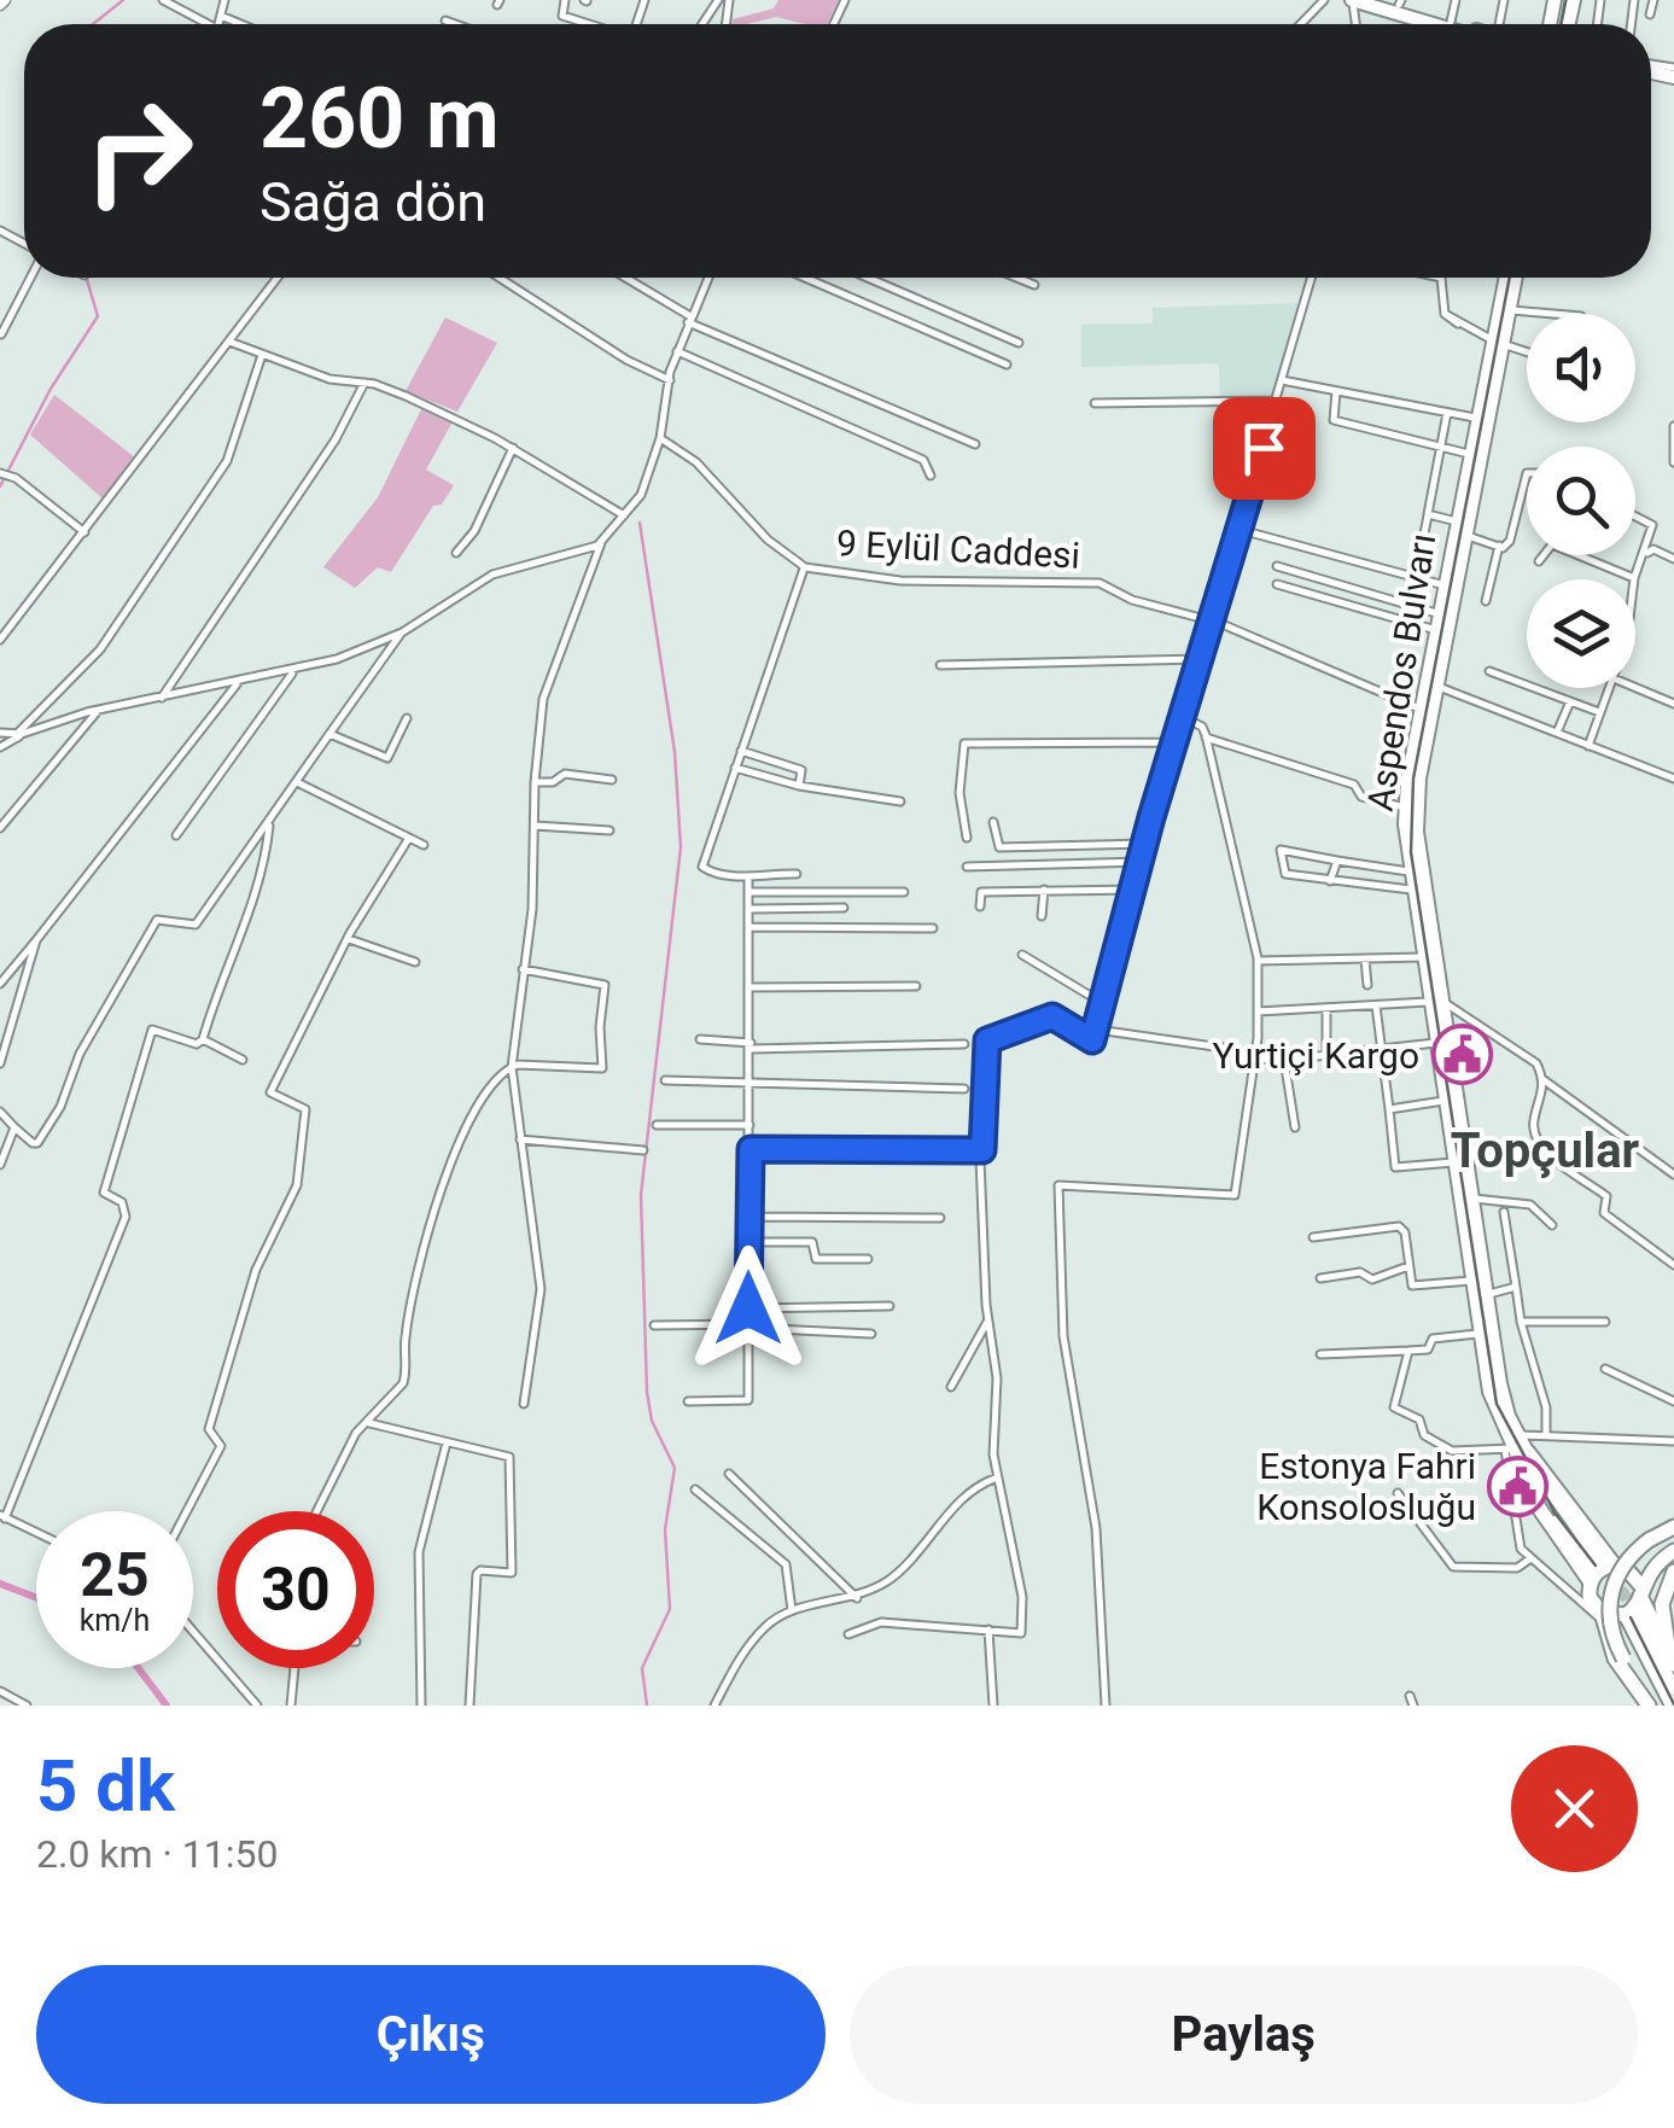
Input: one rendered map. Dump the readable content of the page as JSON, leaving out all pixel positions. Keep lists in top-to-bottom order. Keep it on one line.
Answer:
{"streets":{"main road":["Aspendos Bulvarı"],"street":["9 Eylül Caddesi"]},"crossings":[["9 Eylül Caddesi","Aspendos Bulvarı"]],"districts":["Topçular"],"places":{"public building":["Yurtiçi Kargo","Estonya Fahri Konsolosluğu"]},"page":{"turn":["260 m","Sağa dön"],"speed":"25 km/h","limit":"30","heading":["5 dk","2.0 km · 11:50"],"buttons":["Çıkış","Paylaş"]}}
